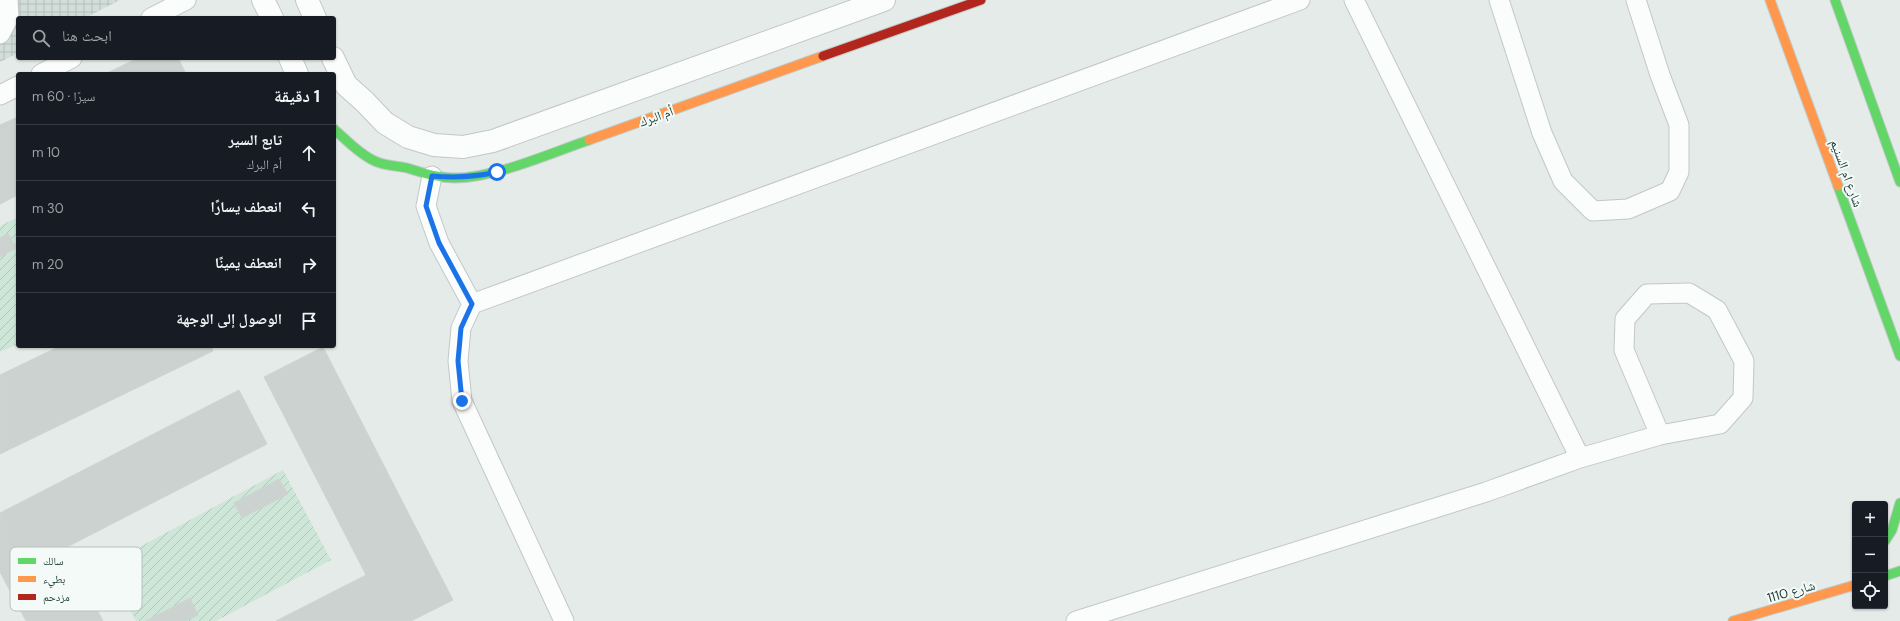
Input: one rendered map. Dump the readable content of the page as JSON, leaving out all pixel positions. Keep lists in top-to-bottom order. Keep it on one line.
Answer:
{"streets":{"street":["أم البرك","شارع ام السنيم","شارع 1110"]},"legend":["سالك","بطيء","مزدحم"],"page":{"search":"ابحث هنا","heading":["1 دقيقة","سيرًا · 60 m"],"list":[["تابع السير","أم البرك","10 m"],["انعطف يسارًا","30 m"],["انعطف يمينًا","20 m"],"الوصول إلى الوجهة"],"map_buttons":["+","−"]}}
